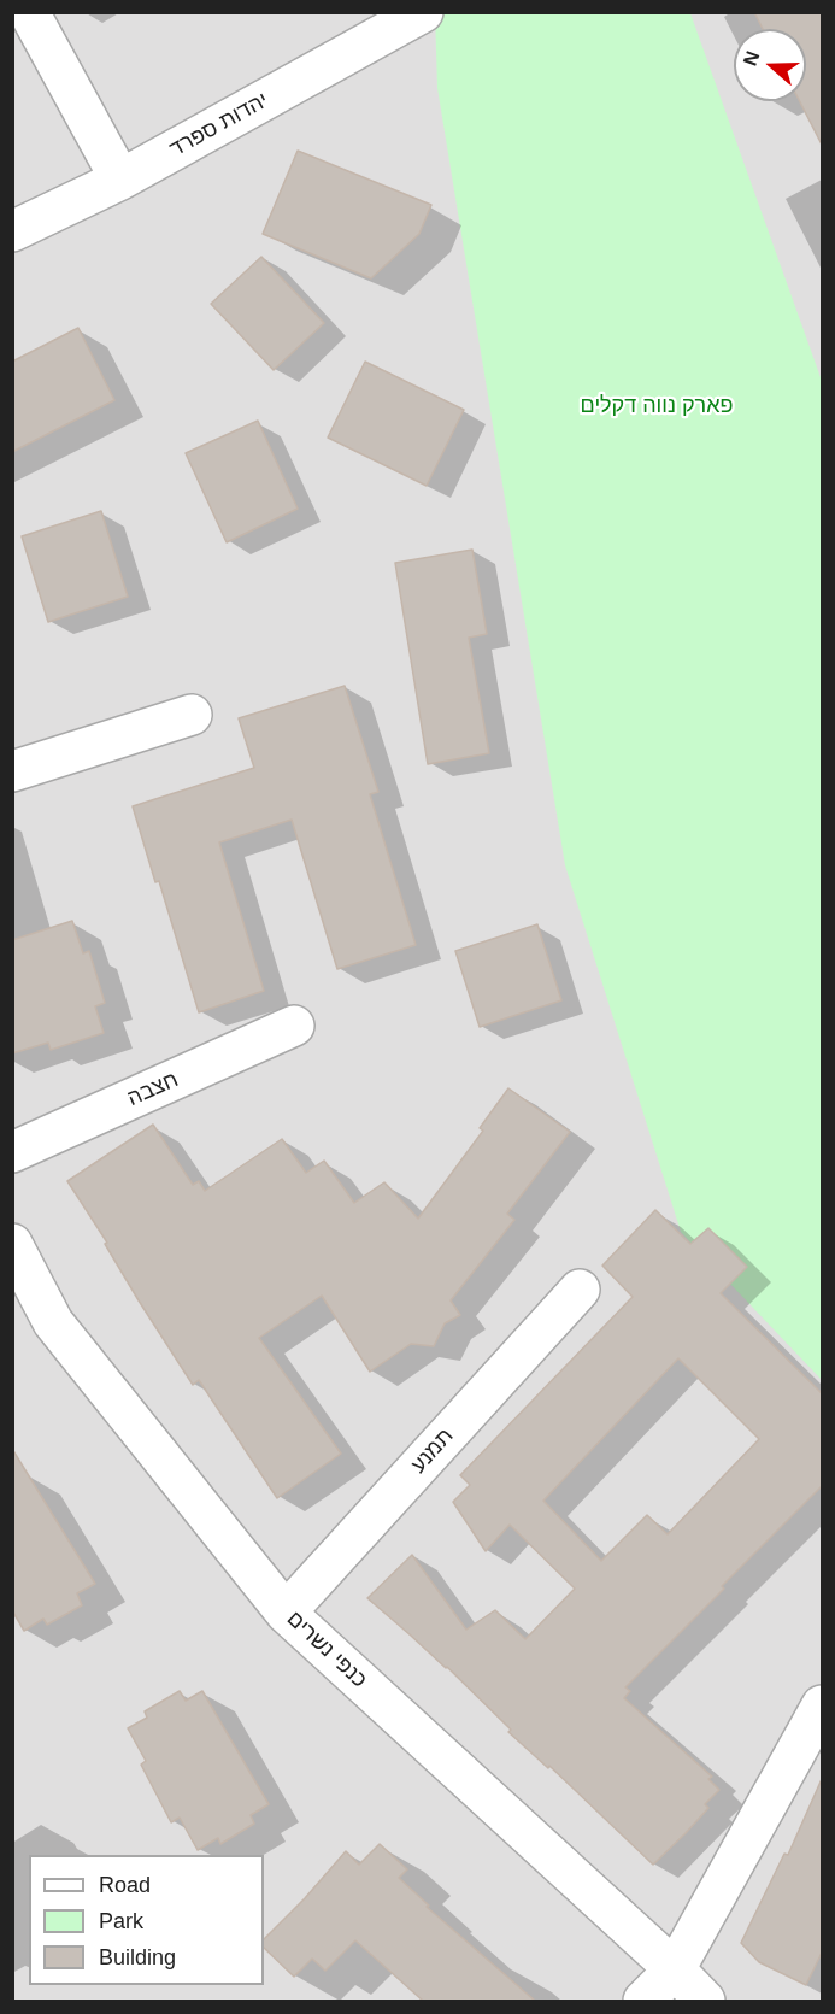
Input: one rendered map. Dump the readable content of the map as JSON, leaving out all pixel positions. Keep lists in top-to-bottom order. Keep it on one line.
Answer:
{"streets":{"street":["יהדות ספרד","חצבה","תמנע","כנפי נשרים"]},"crossings":[["תמנע","כנפי נשרים"]],"parks":["פארק נווה דקלים"],"legend":["Road","Park","Building"],"north":"left"}
